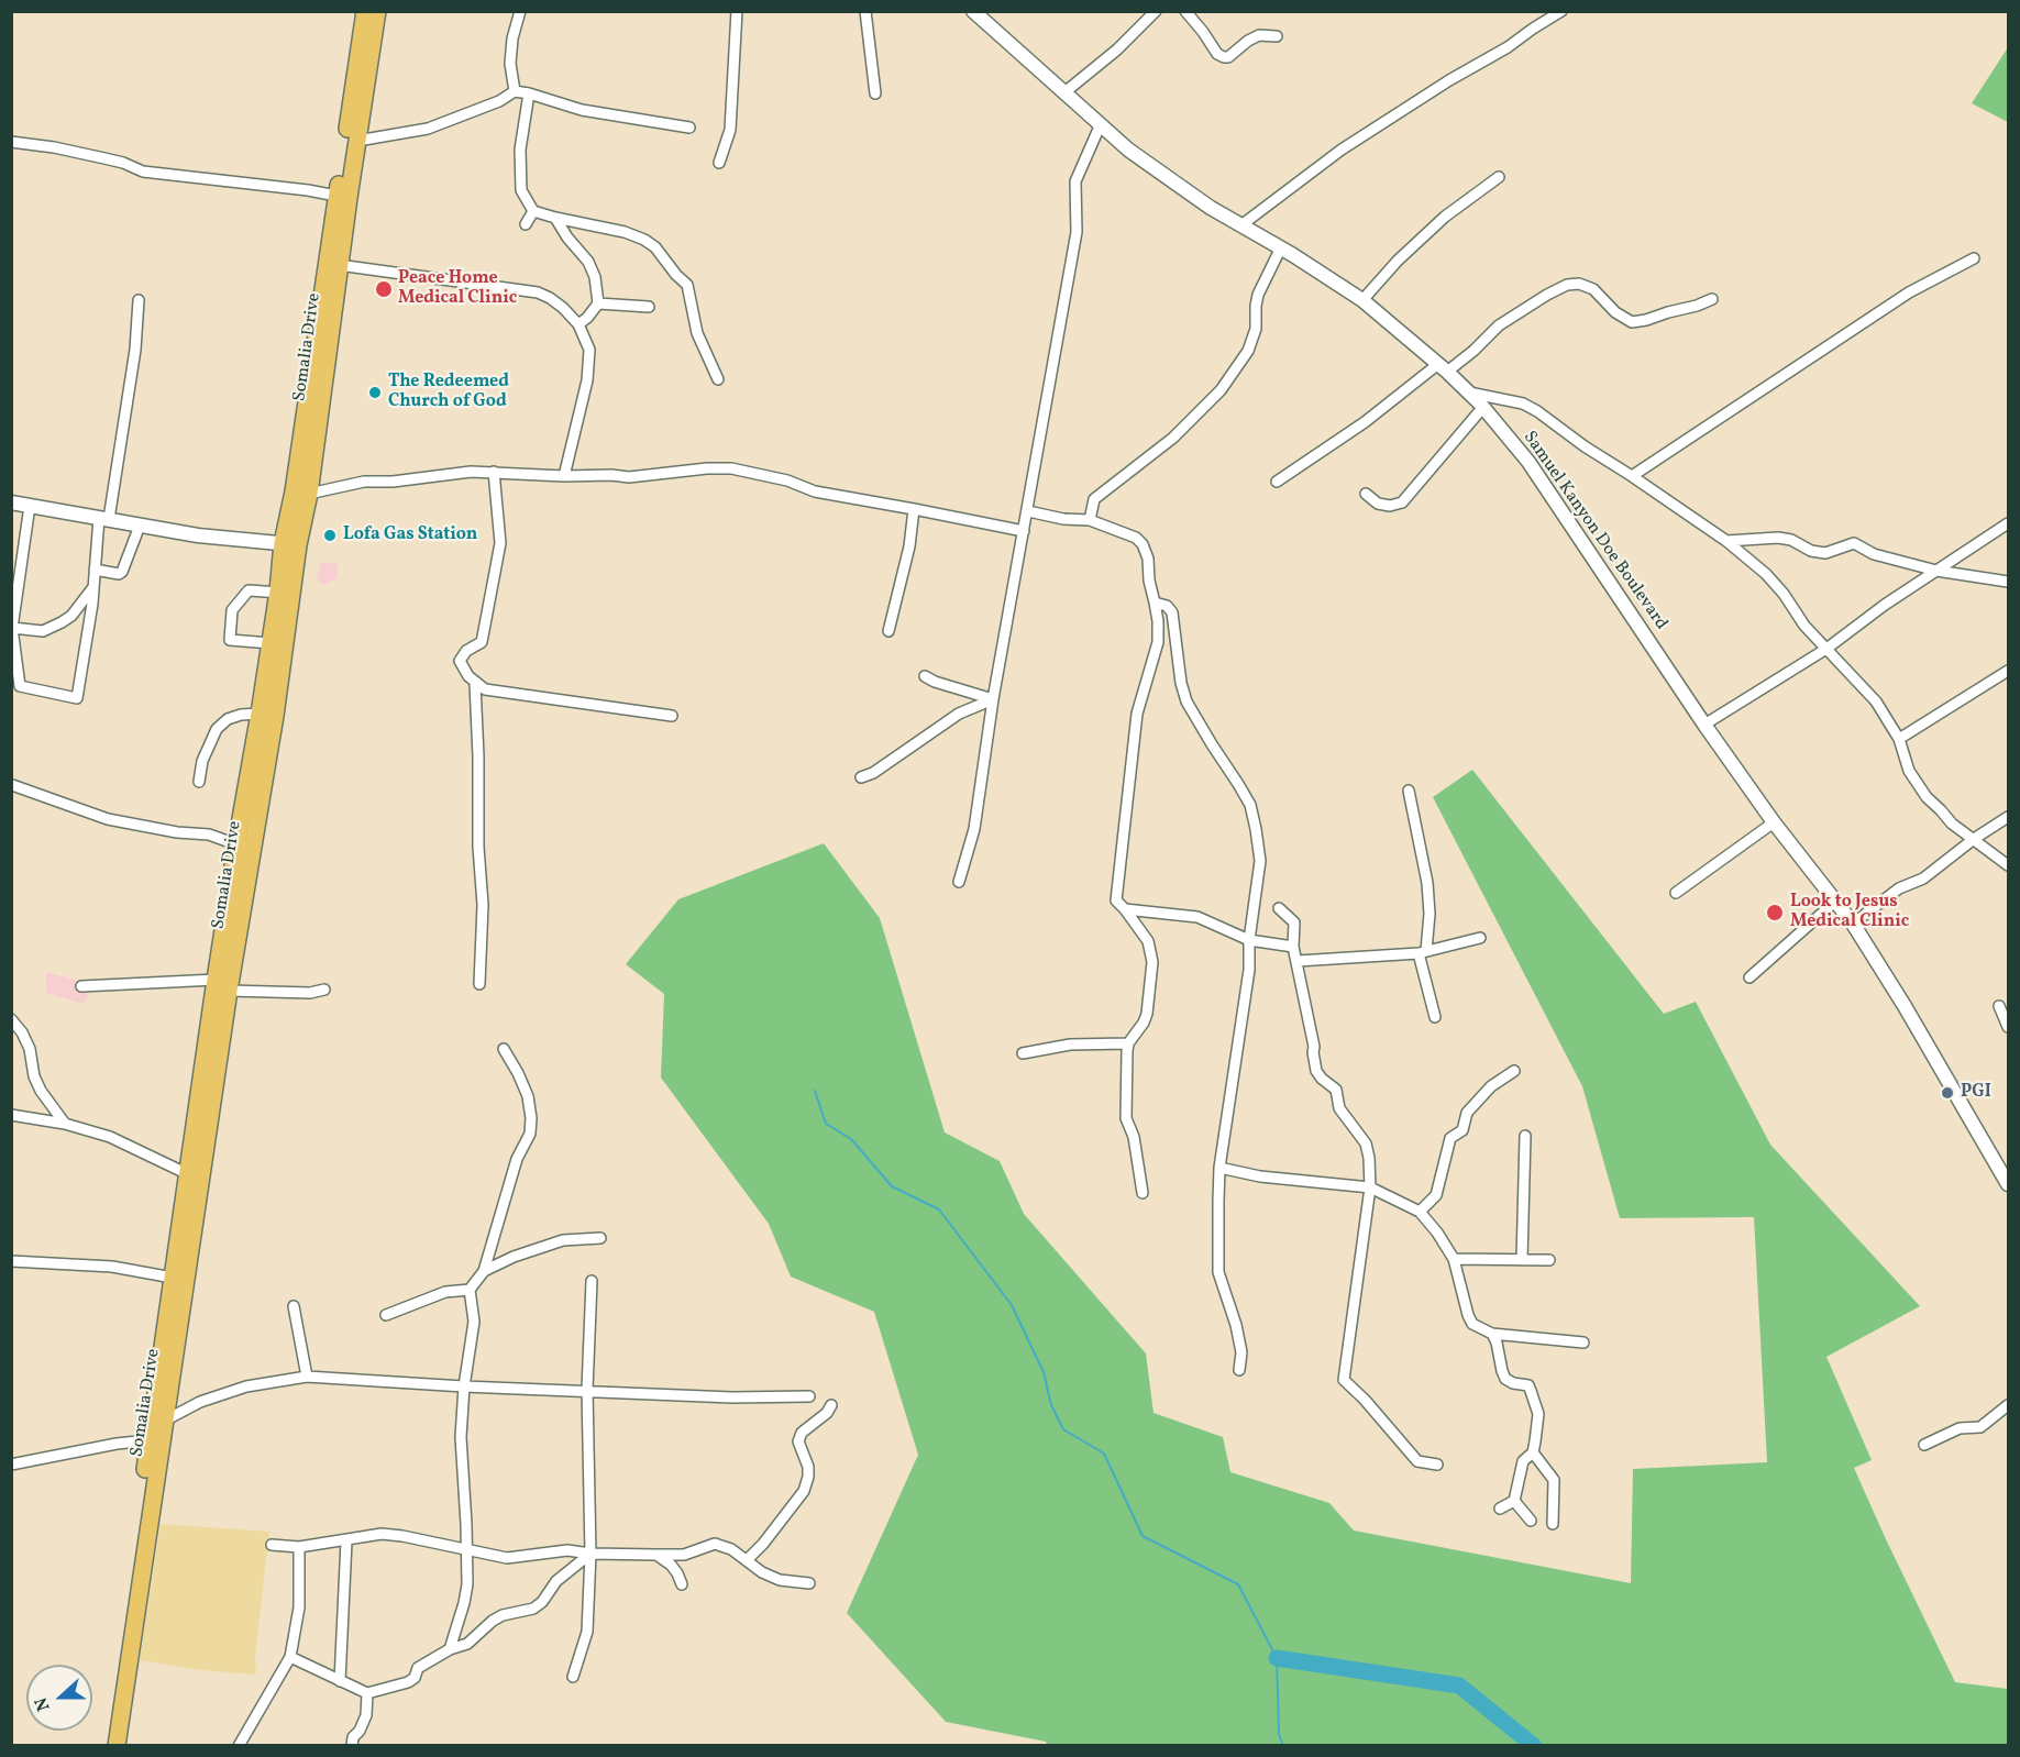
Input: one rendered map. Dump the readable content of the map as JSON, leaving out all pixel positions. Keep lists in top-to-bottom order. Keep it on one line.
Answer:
{"streets":{"main road":["Somalia Drive"],"street":["Samuel Kanyon Doe Boulevard"]},"places":["Peace Home Medical Clinic","The Redeemed Church of God","Lofa Gas Station","Look to Jesus Medical Clinic","PGI"],"north":"left"}
